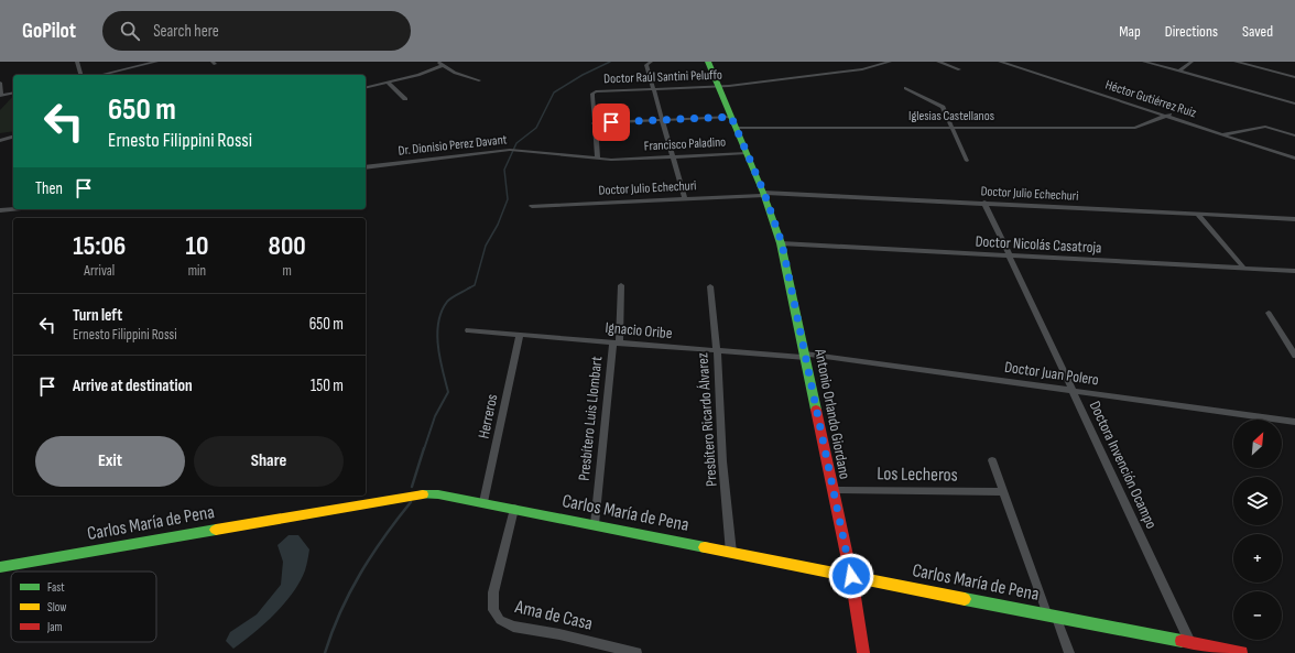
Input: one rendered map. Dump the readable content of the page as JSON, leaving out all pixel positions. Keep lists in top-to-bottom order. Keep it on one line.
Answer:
{"streets":{"street":["Doctor Raúl Santini Peluffo","Héctor Gutiérrez Ruiz","Iglesias Castellanos","Francisco Paladino","Dr. Dionisio Perez Davant","Doctor Julio Echechuri","Doctor Nicolás Casatroja","Ignacio Oribe","Doctor Juan Polero","Antonio Orlando Giordano","Herreros","Presbítero Luis Llombart","Presbítero Ricardo Álvarez","Doctora Invención Ocampo","Los Lecheros","Carlos María de Pena","Ama de Casa"]},"crossings":[["Doctor Raúl Santini Peluffo","Antonio Orlando Giordano"],["Héctor Gutiérrez Ruiz","Iglesias Castellanos"],["Iglesias Castellanos","Antonio Orlando Giordano"],["Francisco Paladino","Dr. Dionisio Perez Davant"],["Francisco Paladino","Antonio Orlando Giordano"],["Doctor Julio Echechuri","Antonio Orlando Giordano"],["Doctor Julio Echechuri","Doctora Invención Ocampo"],["Doctor Nicolás Casatroja","Antonio Orlando Giordano"],["Doctor Nicolás Casatroja","Doctora Invención Ocampo"],["Ignacio Oribe","Doctor Juan Polero"],["Ignacio Oribe","Antonio Orlando Giordano"],["Ignacio Oribe","Herreros"],["Ignacio Oribe","Presbítero Luis Llombart"],["Ignacio Oribe","Presbítero Ricardo Álvarez"],["Doctor Juan Polero","Antonio Orlando Giordano"],["Doctor Juan Polero","Doctora Invención Ocampo"],["Antonio Orlando Giordano","Los Lecheros"],["Antonio Orlando Giordano","Carlos María de Pena"],["Herreros","Carlos María de Pena"],["Presbítero Luis Llombart","Carlos María de Pena"],["Presbítero Ricardo Álvarez","Carlos María de Pena"],["Doctora Invención Ocampo","Carlos María de Pena"],["Carlos María de Pena","Ama de Casa"]],"legend":["Fast","Slow","Jam"],"north":"top right","page":{"header":"GoPilot","search":"Search here","nav":["Map","Directions","Saved"],"turn":["650 m","Ernesto Filippini Rossi"],"then":"Then","eta":["15:06","Arrival","10","min","800","m"],"list":[{"name":"Turn left","note":"Ernesto Filippini Rossi","value":"650 m"},{"name":"Arrive at destination","value":"150 m"}],"map_buttons":["+","−"],"buttons":["Exit","Share"]}}
